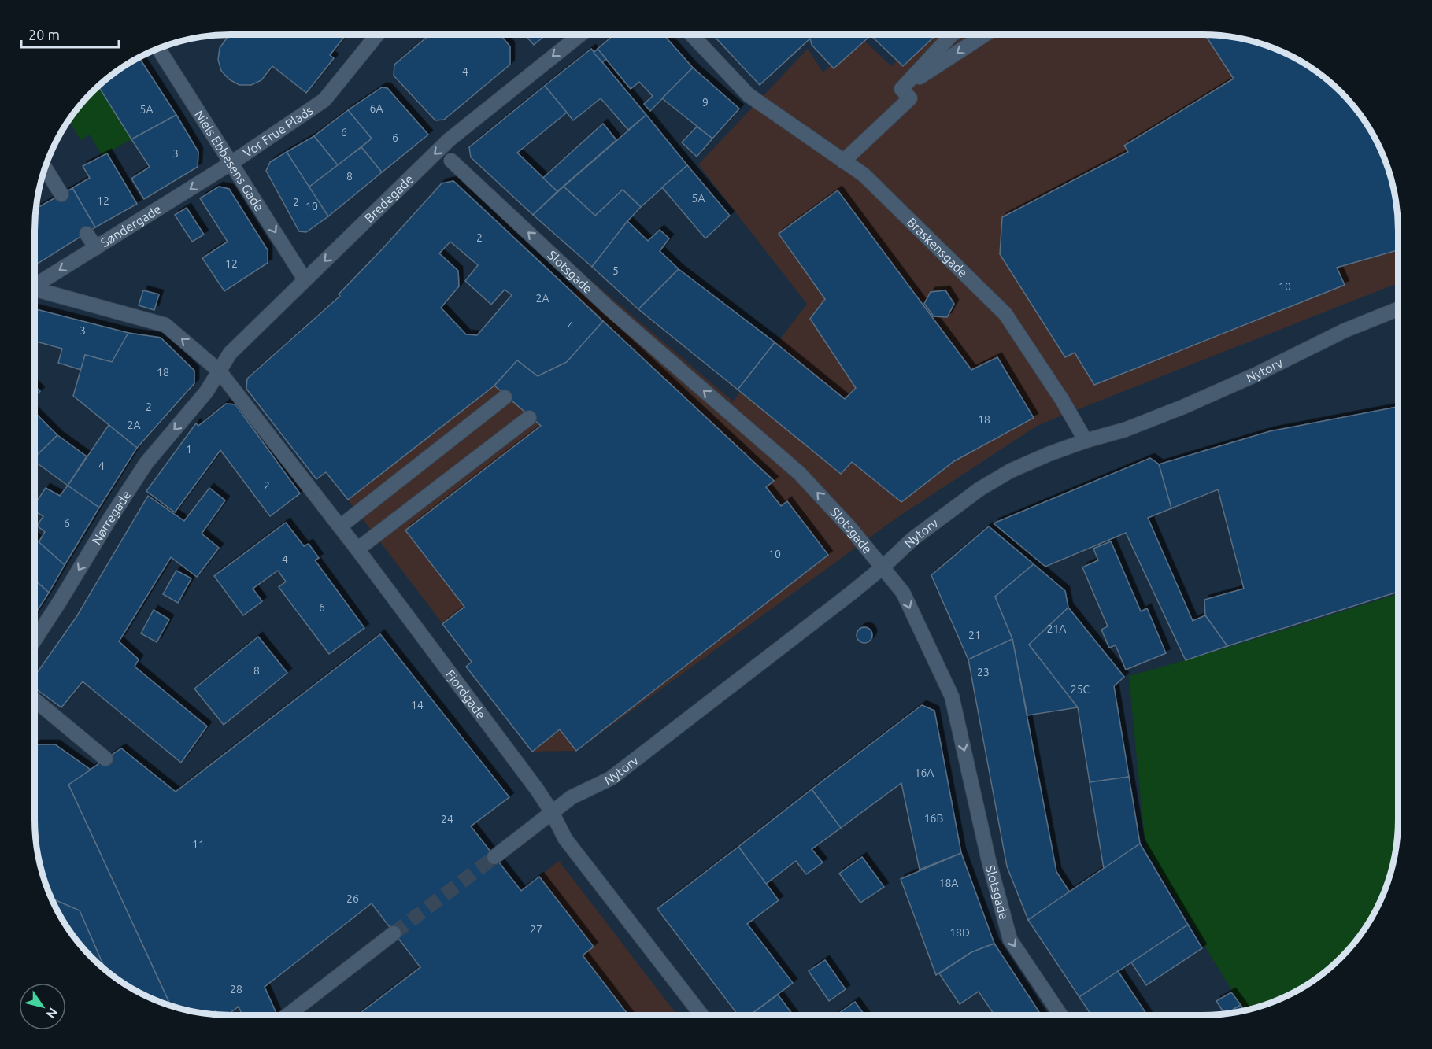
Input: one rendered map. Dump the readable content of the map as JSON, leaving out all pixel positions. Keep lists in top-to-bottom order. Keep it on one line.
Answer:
{"streets":{"street":["Vor Frue Plads","Niels Ebbesens Gade","Bredegade","Søndergade","Braskensgade","Slotsgade","Nytorv","Nørregade","Fjordgade"]},"crossings":[["Vor Frue Plads","Niels Ebbesens Gade"],["Vor Frue Plads","Søndergade"],["Niels Ebbesens Gade","Bredegade"],["Niels Ebbesens Gade","Søndergade"],["Bredegade","Søndergade"],["Bredegade","Nørregade"],["Bredegade","Fjordgade"],["Søndergade","Fjordgade"],["Braskensgade","Nytorv"],["Slotsgade","Nytorv"],["Nytorv","Fjordgade"]],"one_way":["Niels Ebbesens Gade","Bredegade","Søndergade","Nørregade"],"house_numbers":["4","9","6A","5A","6","6","3","8","5A","12","2","10","2","12","5","10","2A","4","3","18","2","18","2A","1","4","2","6","10","4","6","21A","21","8","23","25C","14","16A","16B","24","11","18A","26","27","18D","28"],"scale_bar":"20 m","north":"bottom right"}
